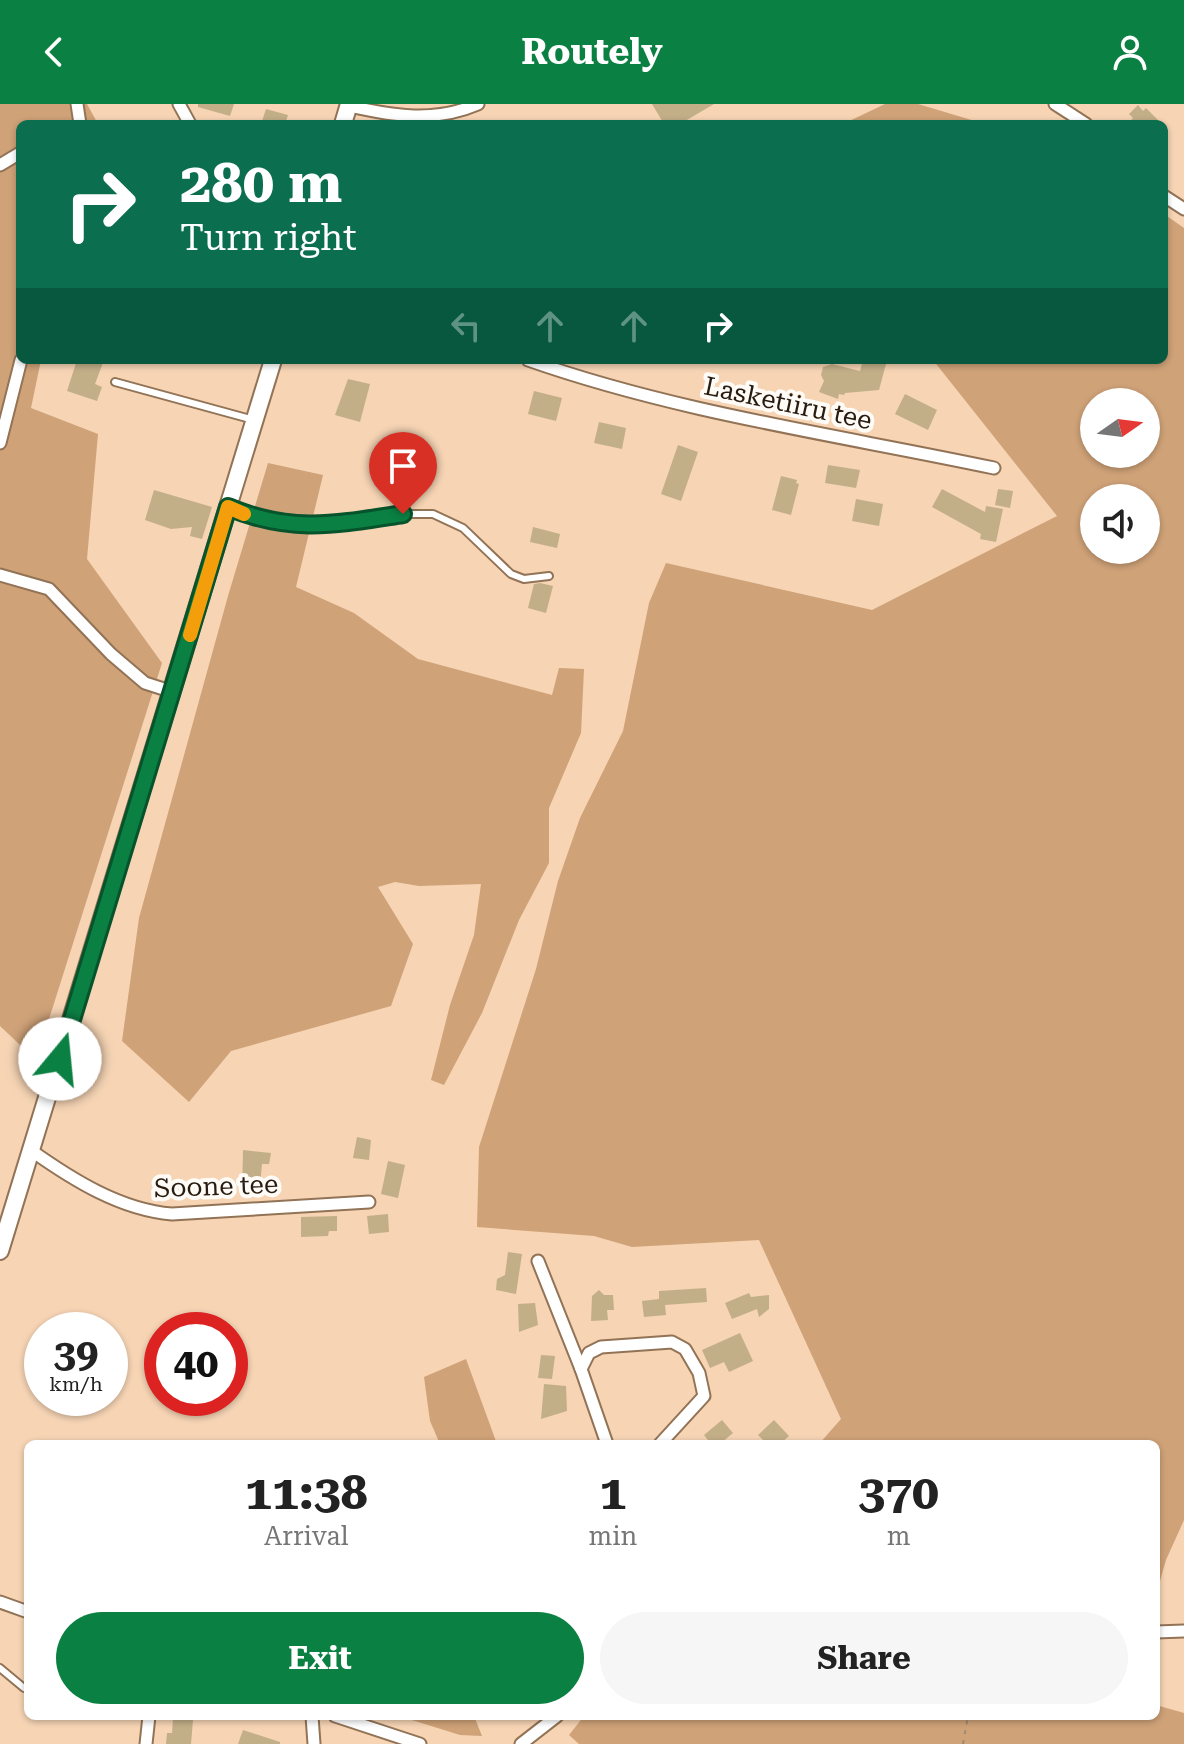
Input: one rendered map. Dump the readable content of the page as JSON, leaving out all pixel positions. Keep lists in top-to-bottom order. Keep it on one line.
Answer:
{"streets":{"street":["Lasketiiru tee","Soone tee"]},"north":"right","page":{"header":"Routely","turn":["280 m","Turn right"],"speed":"39 km/h","limit":"40","eta":["11:38","Arrival","1","min","370","m"],"buttons":["Exit","Share"]}}
